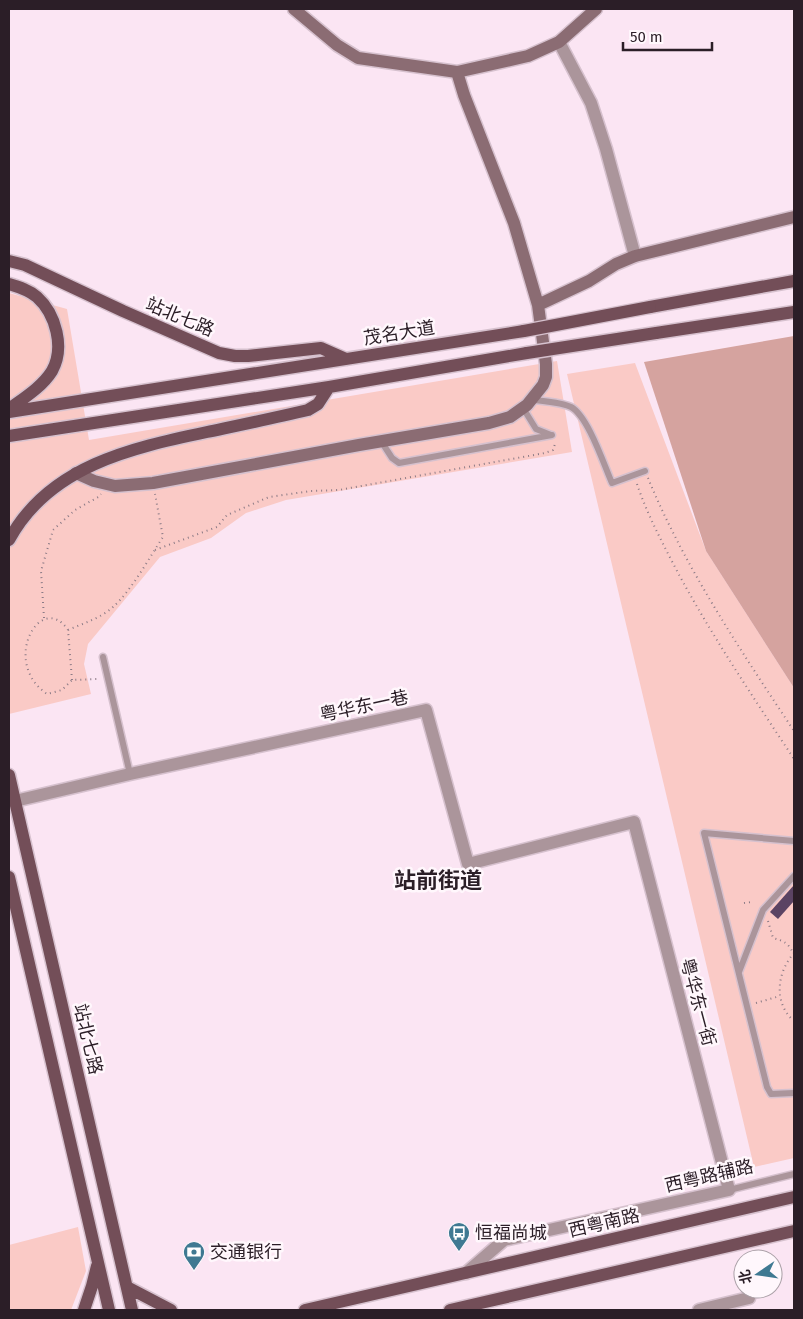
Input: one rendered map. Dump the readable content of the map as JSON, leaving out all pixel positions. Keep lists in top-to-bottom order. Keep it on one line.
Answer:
{"streets":{"main road":["站北七路","茂名大道","西粤南路"],"street":["粤华东一巷","粤华东一街","西粤路辅路"]},"crossings":[["站北七路","茂名大道"],["站北七路","粤华东一巷"],["粤华东一巷","粤华东一街"],["粤华东一街","西粤路辅路"],["西粤路辅路","西粤南路"]],"districts":["站前街道"],"places":{"bus stop":["恒福尚城"],"bank":["交通银行"]},"scale_bar":"50 m","north":"left"}
